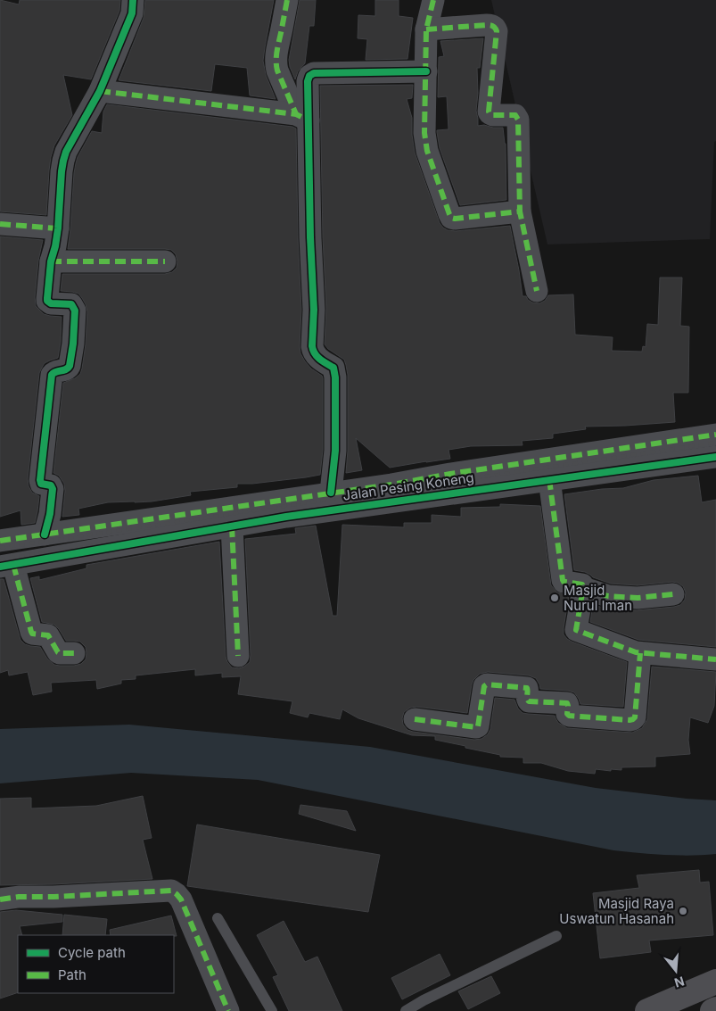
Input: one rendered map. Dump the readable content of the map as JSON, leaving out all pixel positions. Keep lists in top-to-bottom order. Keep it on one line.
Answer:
{"streets":{"street":["Jalan Pesing Koneng"]},"places":["Masjid Nurul Iman","Masjid Raya Uswatun Hasanah"],"legend":["Cycle path","Path"],"north":"bottom"}
